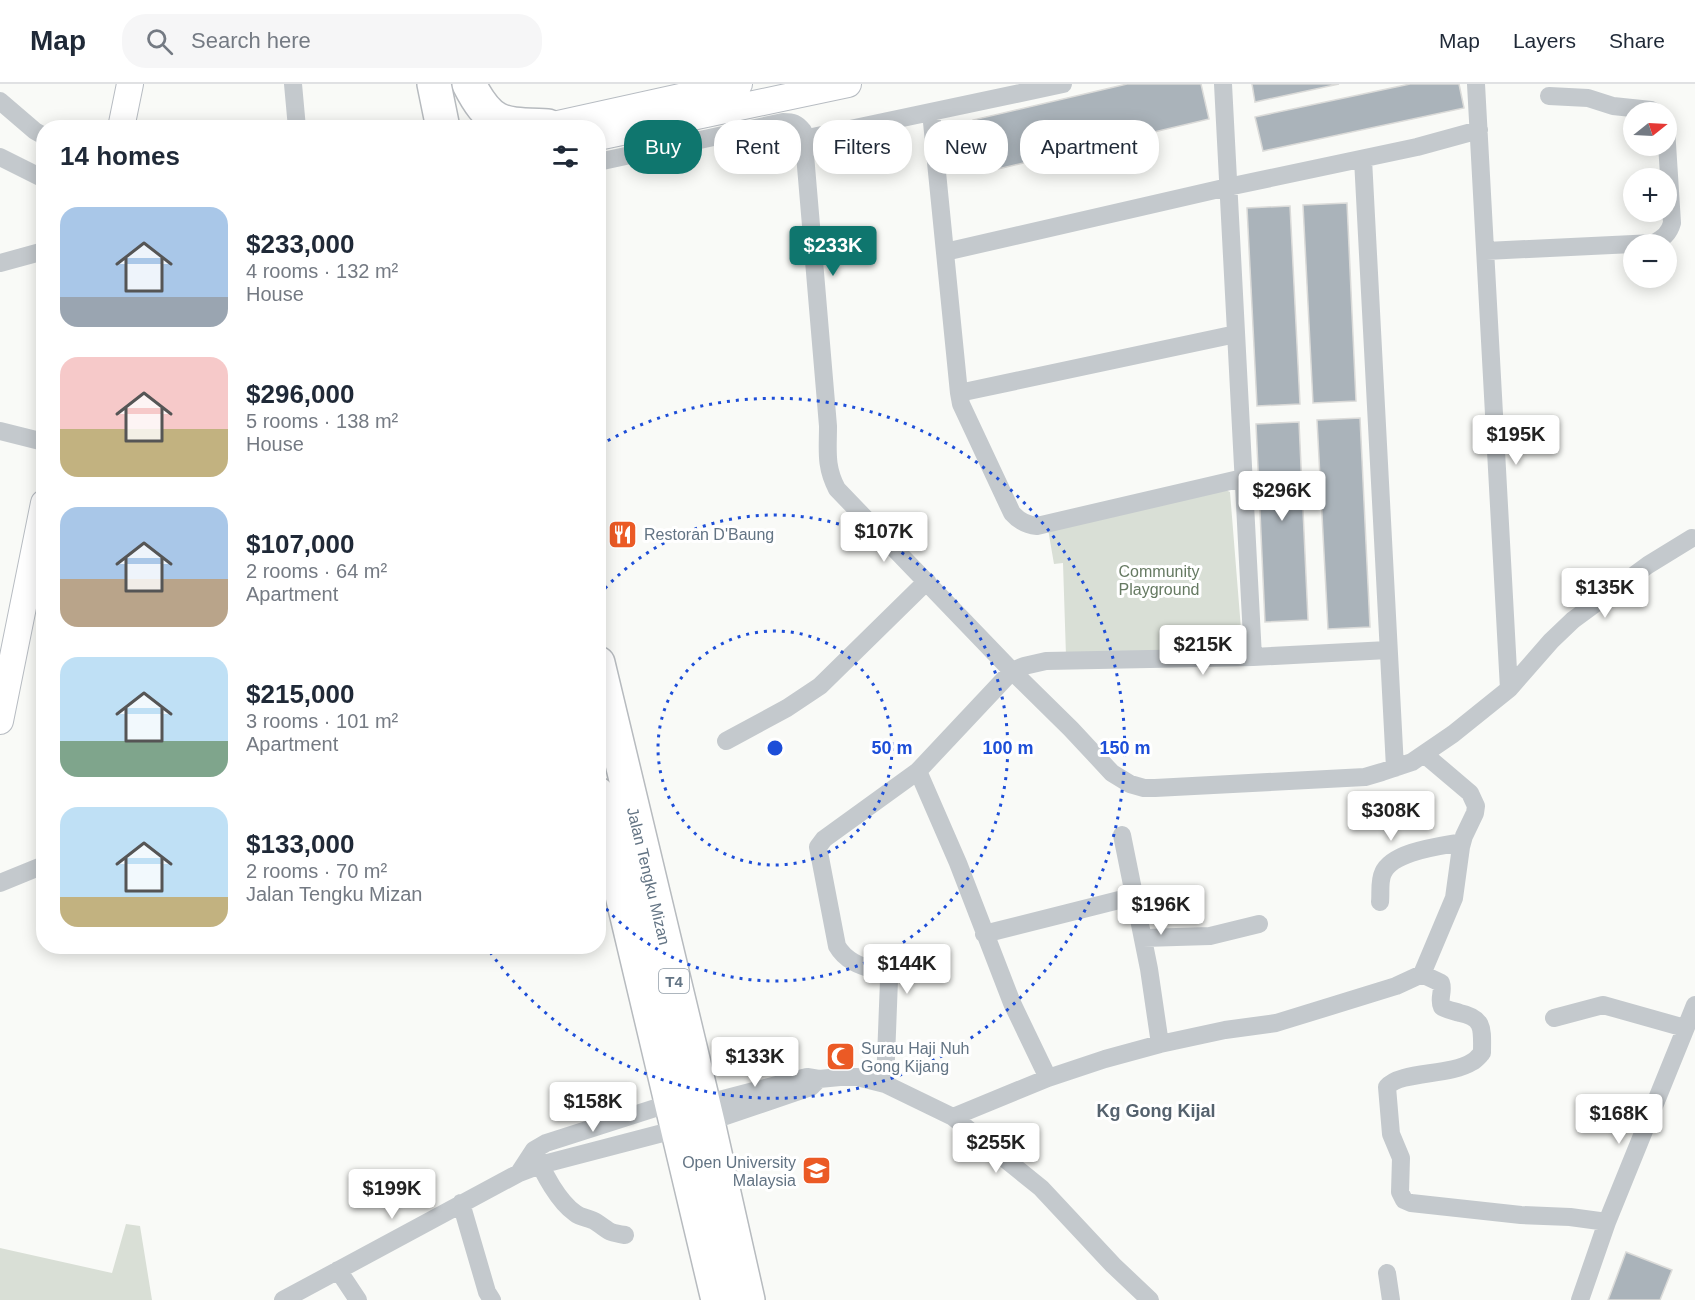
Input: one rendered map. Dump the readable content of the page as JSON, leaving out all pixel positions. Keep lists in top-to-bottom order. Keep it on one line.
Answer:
{"streets":{"highway":["Jalan Tengku Mizan","T4"]},"districts":["Kg Gong Kijal"],"parks":["Community Playground"],"places":{"restaurant":["Restoran D'Baung"],"mosque":["Surau Haji Nuh Gong Kijang"],"school or university":["Open University Malaysia"]},"north":"right","page":{"header":"Map","search":"Search here","nav":["Map","Layers","Share"],"map_buttons":["+","−"],"chip":["Buy","Rent","Filters","New","Apartment"],"heading":"14 homes","list":[{"name":"$233,000","note":"4 rooms · 132 m² · House"},{"name":"$296,000","note":"5 rooms · 138 m² · House"},{"name":"$107,000","note":"2 rooms · 64 m² · Apartment"},{"name":"$215,000","note":"3 rooms · 101 m² · Apartment"},{"name":"$133,000","note":"2 rooms · 70 m² · Jalan Tengku Mizan"}],"price":["$233K","$195K","$296K","$107K","$135K","$215K","$308K","$196K","$144K","$133K","$158K","$168K","$255K","$199K"]},"rings":["50 m","100 m","150 m"]}
